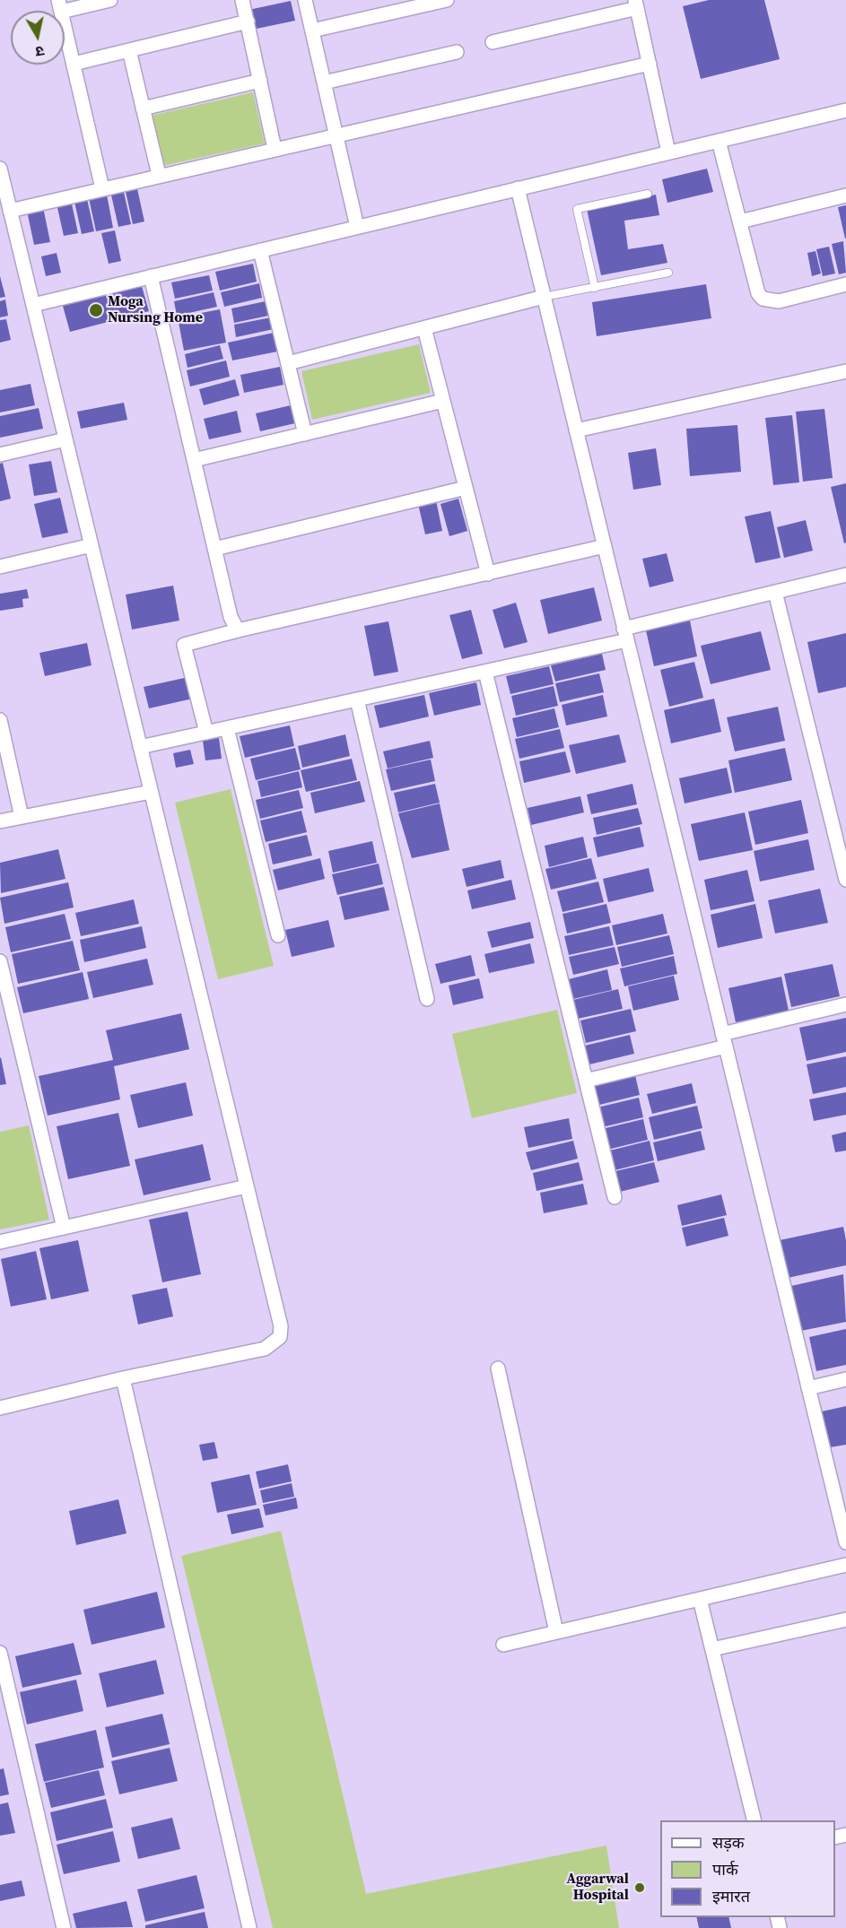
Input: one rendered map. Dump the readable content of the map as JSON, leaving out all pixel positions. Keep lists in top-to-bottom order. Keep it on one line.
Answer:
{"places":["Moga Nursing Home","Aggarwal Hospital"],"legend":["सड़क","पार्क","इमारत"],"north":"bottom"}
